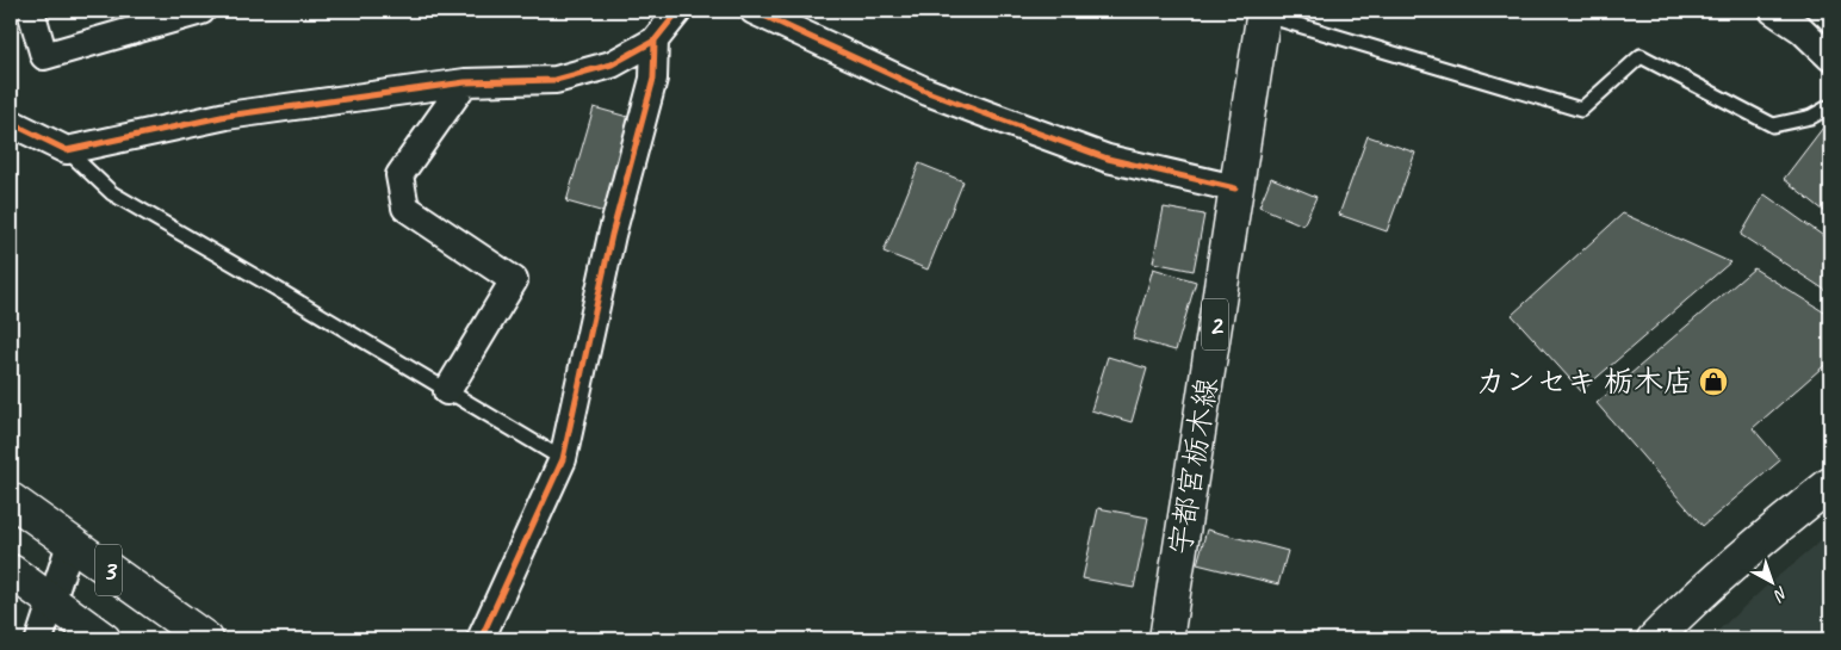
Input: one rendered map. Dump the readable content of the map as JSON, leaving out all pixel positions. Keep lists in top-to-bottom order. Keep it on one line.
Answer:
{"streets":{"main road":["2","宇都宮栃木線","3"]},"places":{"shop":["カンセキ 栃木店"]},"north":"bottom right"}
